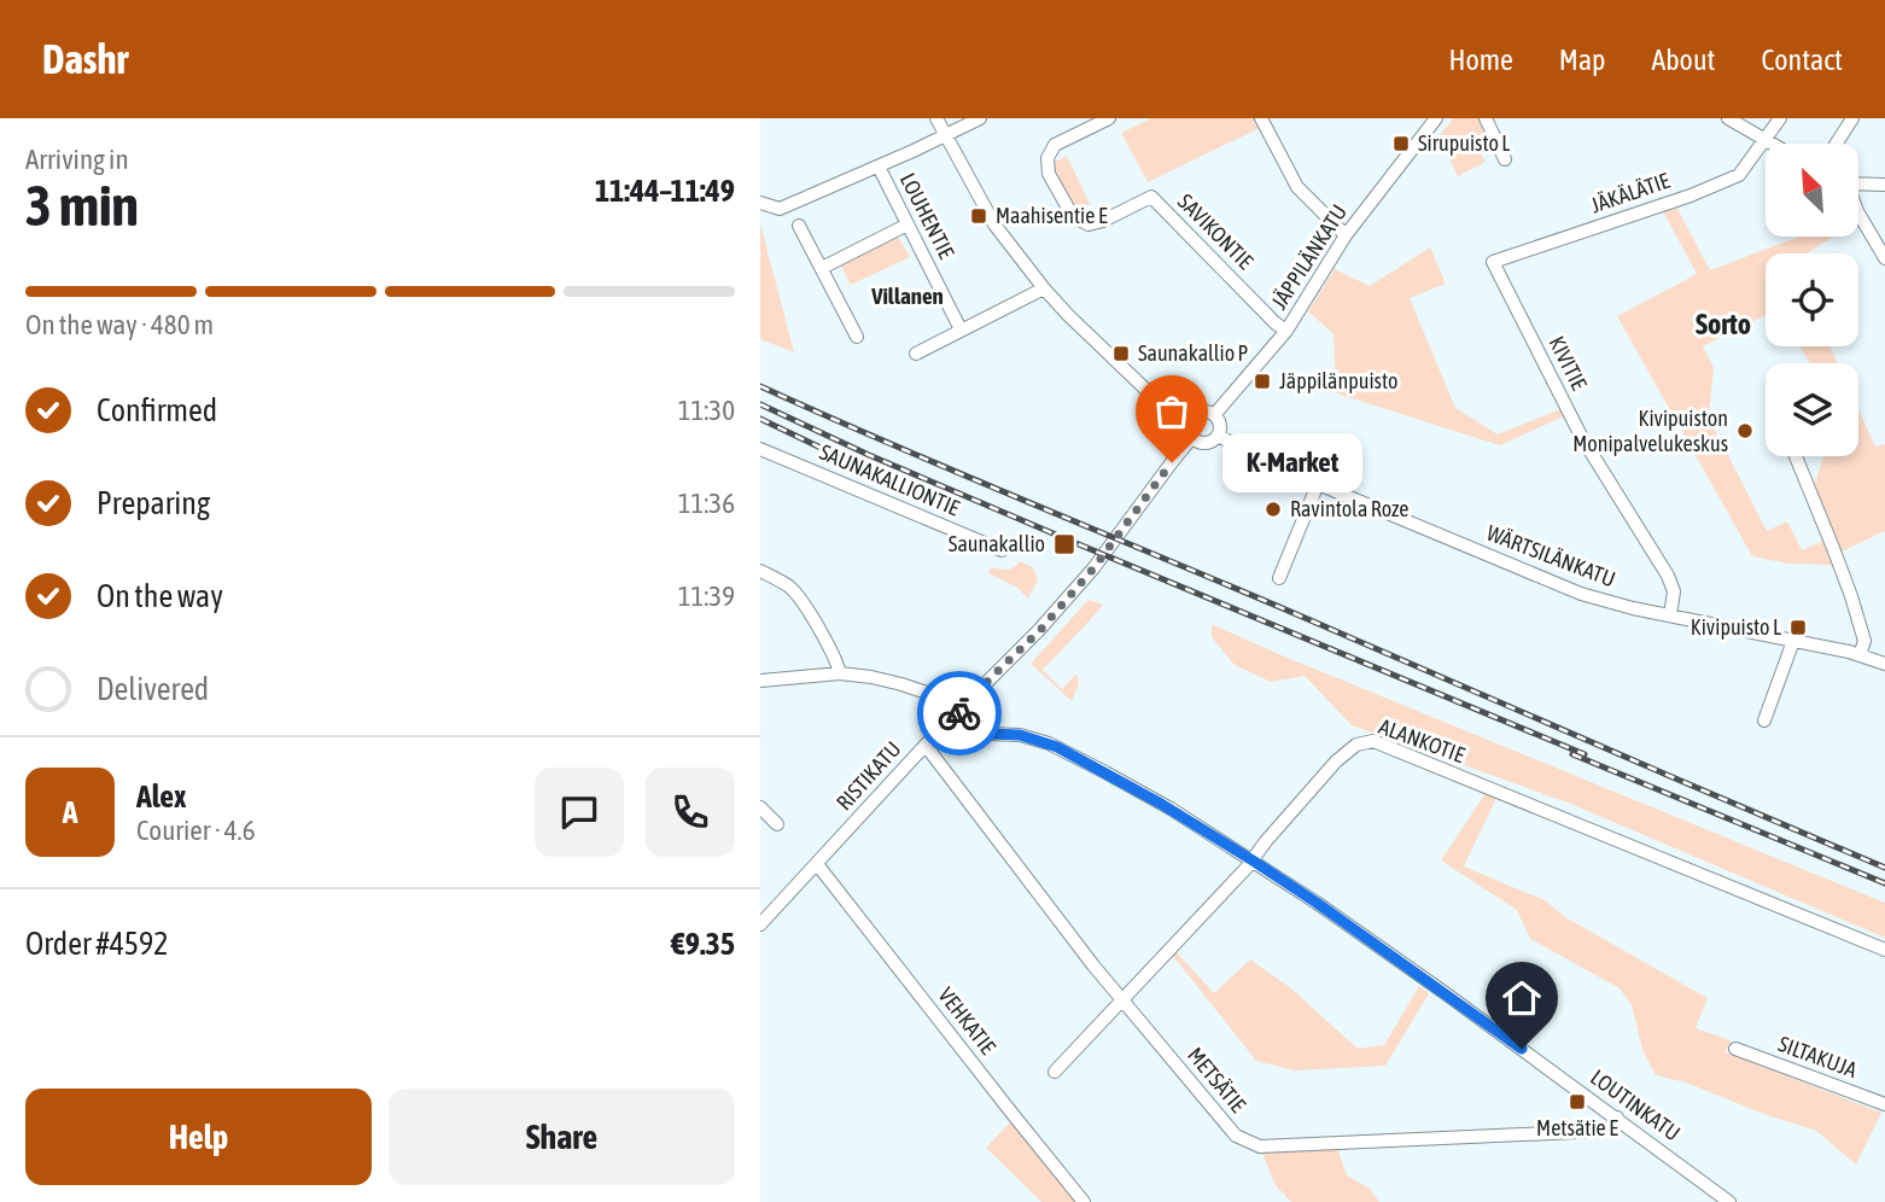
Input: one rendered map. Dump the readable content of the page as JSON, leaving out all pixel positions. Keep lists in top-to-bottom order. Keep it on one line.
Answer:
{"streets":{"street":["JÄKÄLÄTIE","LOUHENTIE","SAVIKONTIE","JÄPPILÄNKATU","KIVITIE","SAUNAKALLIONTIE","WÄRTSILÄNKATU","ALANKOTIE","RISTIKATU","VEHKATIE","SILTAKUJA","METSÄTIE","LOUTINKATU"]},"crossings":[["JÄKÄLÄTIE","KIVITIE"],["SAVIKONTIE","JÄPPILÄNKATU"],["JÄPPILÄNKATU","WÄRTSILÄNKATU"],["JÄPPILÄNKATU","RISTIKATU"],["KIVITIE","WÄRTSILÄNKATU"],["WÄRTSILÄNKATU","RISTIKATU"],["ALANKOTIE","METSÄTIE"],["ALANKOTIE","LOUTINKATU"],["RISTIKATU","VEHKATIE"],["RISTIKATU","METSÄTIE"],["RISTIKATU","LOUTINKATU"],["METSÄTIE","LOUTINKATU"]],"districts":["Villanen","Sorto"],"places":{"transit":["Sirupuisto L","Maahisentie E","Saunakallio P","Jäppilänpuisto","Saunakallio","Kivipuisto L","Metsätie E"],"other":["Kivipuiston Monipalvelukeskus","K-Market","Ravintola Roze"]},"north":"top left","page":{"header":"Dashr","nav":["Home","Map","About","Contact"],"heading":["3 min","Arriving in","11:44–11:49"],"panel":["Alex","Courier · 4.6","Order #4592","€9.35"],"bar":"On the way · 480 m","list":[["Confirmed","11:30"],["Preparing","11:36"],["On the way","11:39"],"Delivered"],"bubble":"K-Market","round":"A","buttons":["Help","Share"]}}
